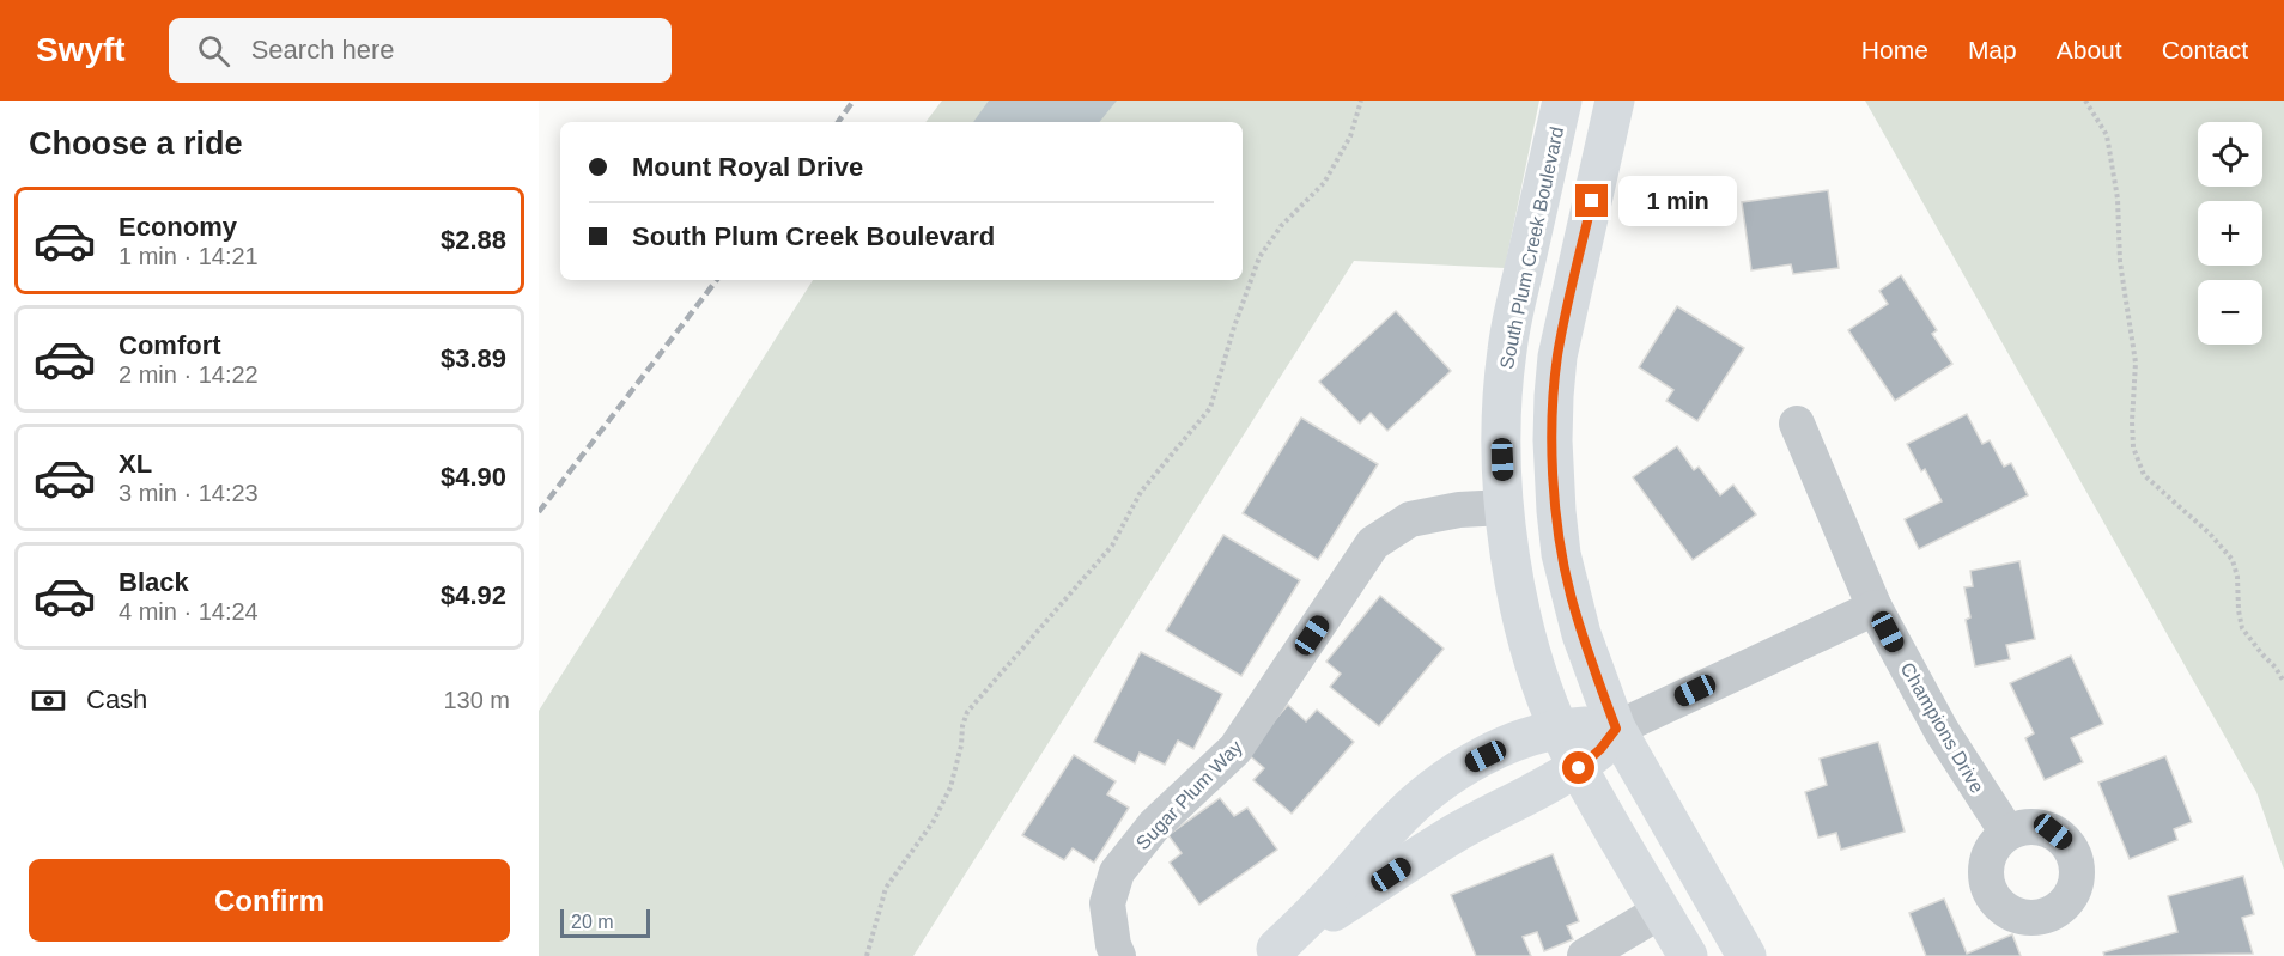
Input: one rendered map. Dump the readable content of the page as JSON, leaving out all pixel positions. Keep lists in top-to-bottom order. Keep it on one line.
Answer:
{"streets":{"street":["South Plum Creek Boulevard","Champions Drive","Sugar Plum Way"]},"crossings":[["South Plum Creek Boulevard","Sugar Plum Way"]],"scale_bar":"20 m","page":{"header":"Swyft","search":"Search here","nav":["Home","Map","About","Contact"],"heading":"Choose a ride","map_buttons":["+","−"],"banner":["Mount Royal Drive","South Plum Creek Boulevard"],"bubble":"1 min","list":[{"name":"Economy","note":"1 min · 14:21","value":"$2.88"},{"name":"Comfort","note":"2 min · 14:22","value":"$3.89"},{"name":"XL","note":"3 min · 14:23","value":"$4.90"},{"name":"Black","note":"4 min · 14:24","value":"$4.92"}],"pay":["Cash","130 m"],"buttons":"Confirm","scale":"20 m"}}
